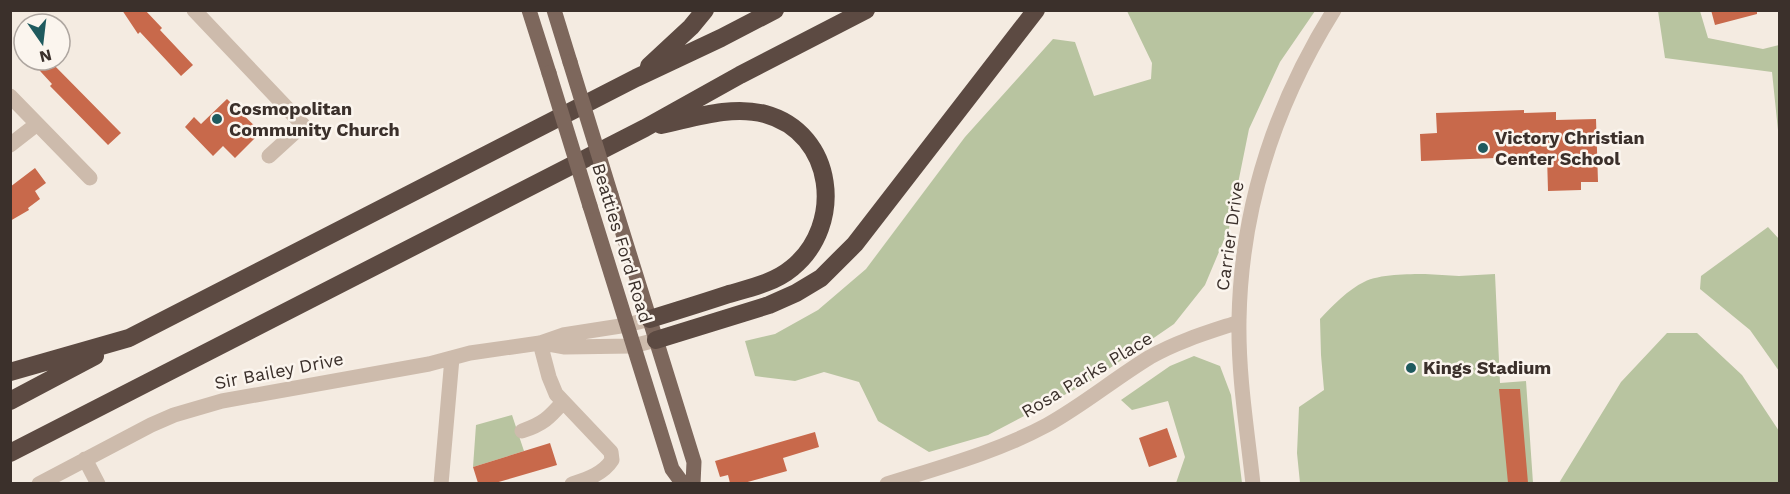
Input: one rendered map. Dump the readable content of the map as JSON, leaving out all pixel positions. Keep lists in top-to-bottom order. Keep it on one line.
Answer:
{"streets":{"main road":["Beatties Ford Road"],"street":["Carrier Drive","Sir Bailey Drive","Rosa Parks Place"]},"crossings":[["Carrier Drive","Rosa Parks Place"],["Beatties Ford Road","Sir Bailey Drive"]],"places":["Cosmopolitan Community Church","Victory Christian Center School","Kings Stadium"],"north":"bottom"}
